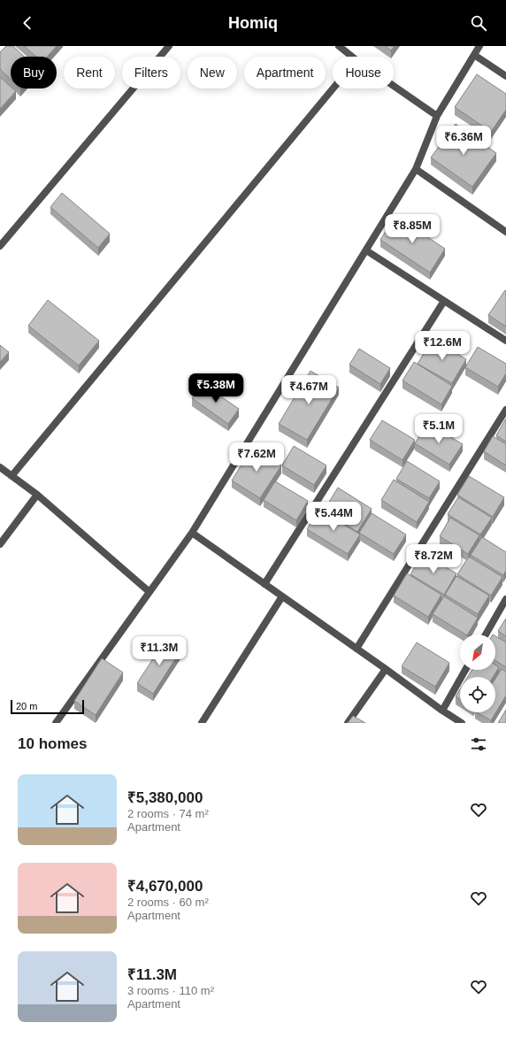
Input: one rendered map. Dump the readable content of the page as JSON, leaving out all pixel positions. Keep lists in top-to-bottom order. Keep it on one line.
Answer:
{"scale_bar":"20 m","north":"bottom left","page":{"header":"Homiq","chip":["Buy","Rent","Filters","New","Apartment","House"],"price":["₹6.36M","₹8.85M","₹12.6M","₹5.38M","₹4.67M","₹5.1M","₹7.62M","₹5.44M","₹8.72M","₹11.3M"],"scale":"20 m","heading":"10 homes","list":[{"name":"₹5,380,000","note":"2 rooms · 74 m² · Apartment"},{"name":"₹4,670,000","note":"2 rooms · 60 m² · Apartment"},{"name":"₹11.3M","note":"3 rooms · 110 m² · Apartment"}]}}
